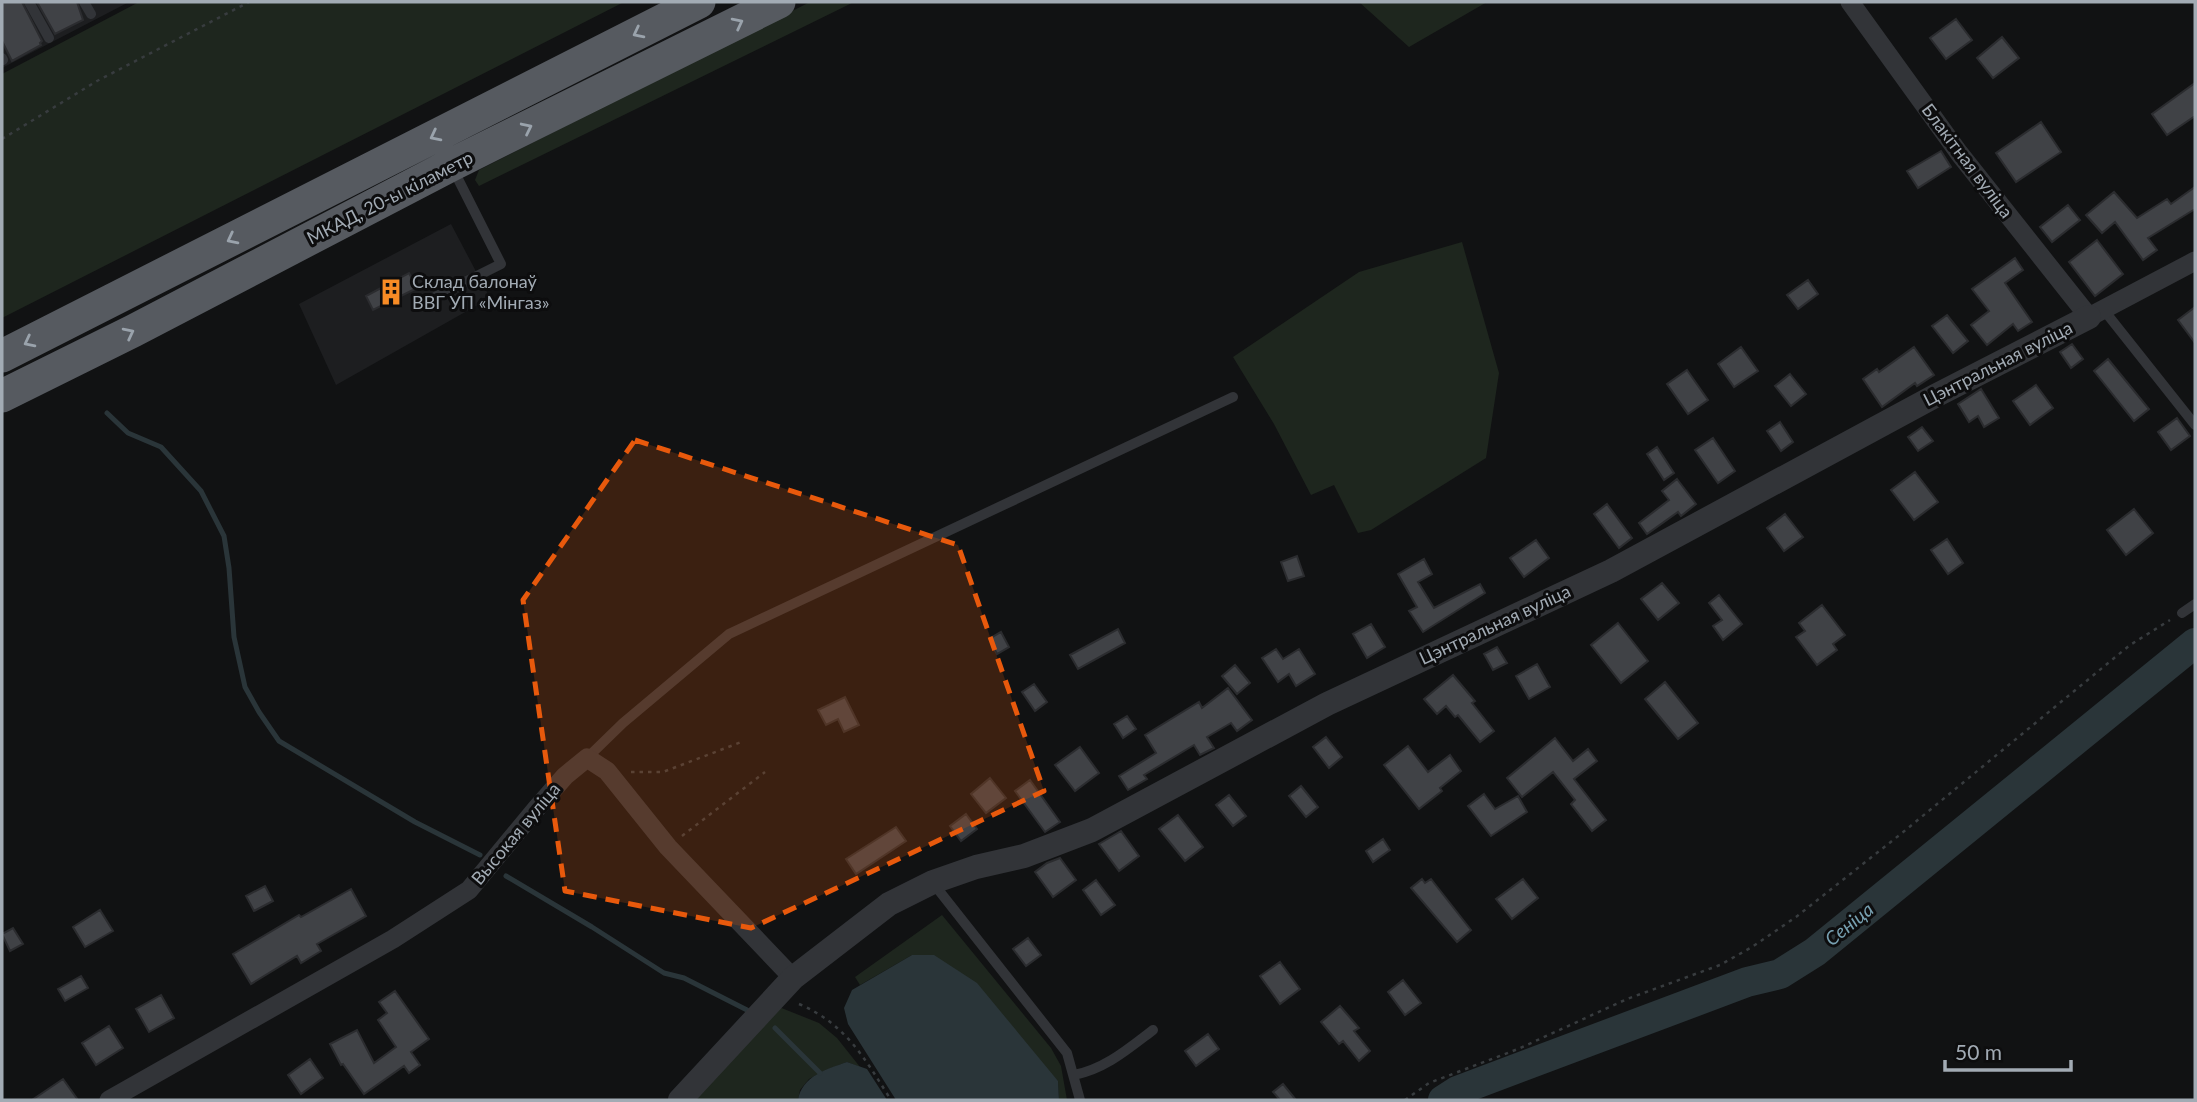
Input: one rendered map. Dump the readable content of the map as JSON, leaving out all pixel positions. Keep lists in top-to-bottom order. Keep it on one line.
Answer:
{"streets":{"highway":["МКАД, 20-ы кіламетр"],"street":["Блакітная вуліца","Цэнтральная вуліца","Высокая вуліца"]},"crossings":[["Блакітная вуліца","Цэнтральная вуліца"]],"water":["Сеніца"],"places":{"building":["Склад балонаў ВВГ УП «Мінгаз»"]},"scale_bar":"50 m"}
